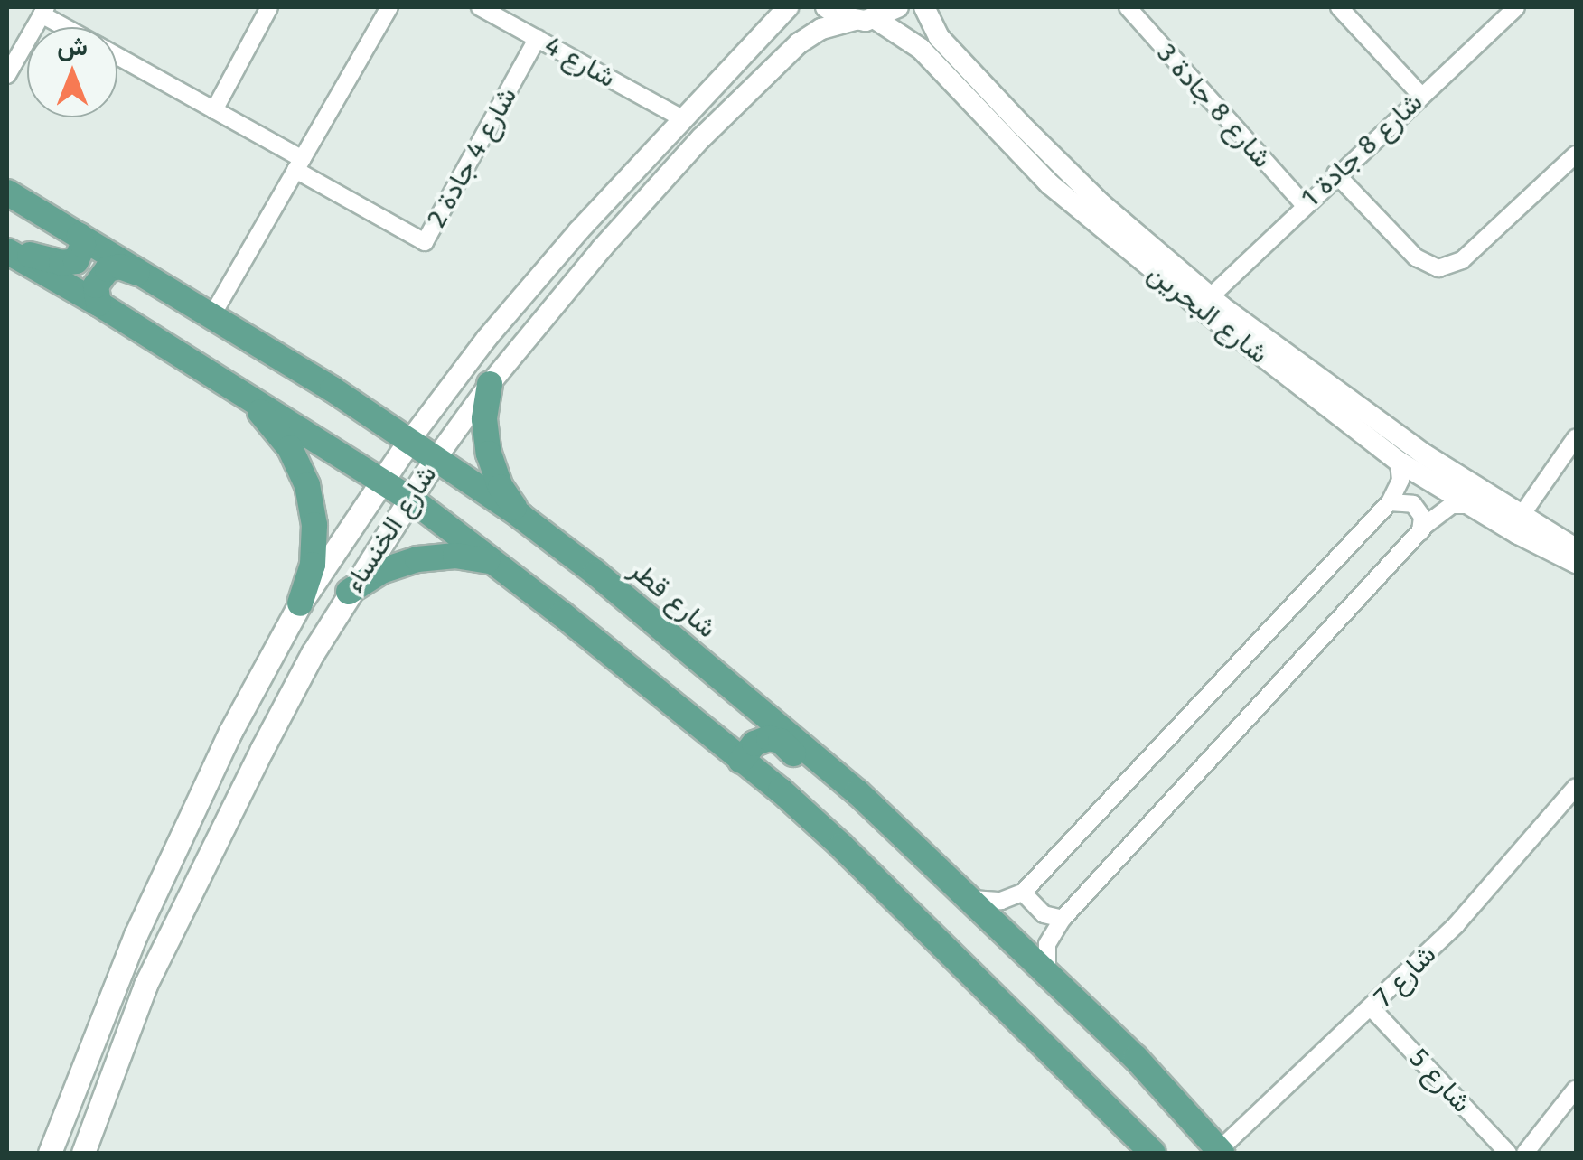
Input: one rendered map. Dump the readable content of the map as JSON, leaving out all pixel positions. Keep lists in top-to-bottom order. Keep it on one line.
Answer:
{"streets":{"main road":["شارع الخنساء","شارع قطر"],"street":["شارع 4","شارع 8 جادة 3","شارع 8 جادة 1","شارع 4 جادة 2","شارع البحرين","شارع 7","شارع 5"]},"crossings":[["شارع 4","شارع 4 جادة 2"],["شارع 4","شارع الخنساء"],["شارع 8 جادة 3","شارع 8 جادة 1"],["شارع 8 جادة 1","شارع البحرين"],["شارع البحرين","شارع الخنساء"],["شارع الخنساء","شارع قطر"],["شارع قطر","شارع 7"],["شارع 7","شارع 5"]],"north":"top"}
